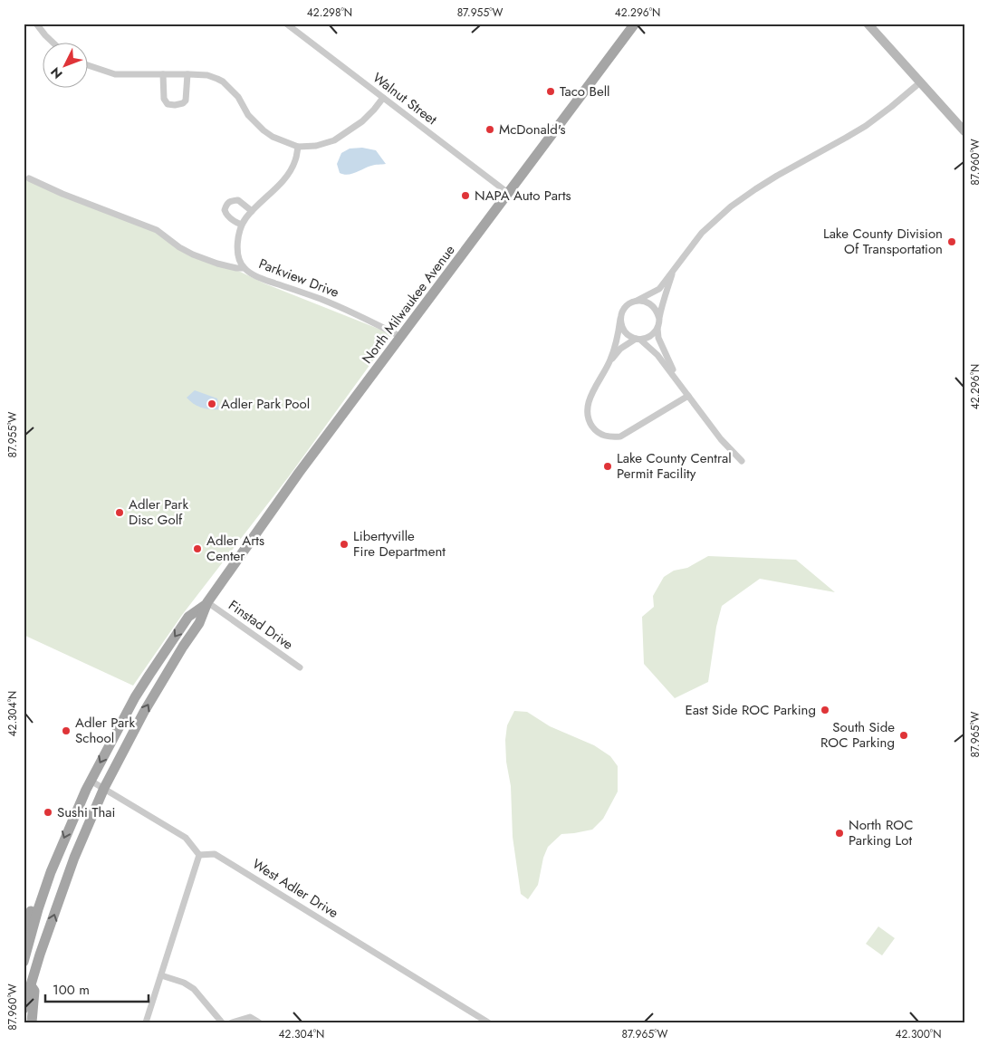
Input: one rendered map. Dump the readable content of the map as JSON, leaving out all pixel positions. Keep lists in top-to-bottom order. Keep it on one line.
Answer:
{"streets":{"main road":["North Milwaukee Avenue"],"street":["Walnut Street","Parkview Drive","Finstad Drive","West Adler Drive"]},"crossings":[["Walnut Street","North Milwaukee Avenue"],["Parkview Drive","North Milwaukee Avenue"],["North Milwaukee Avenue","Finstad Drive"]],"places":["Taco Bell","McDonald's","NAPA Auto Parts","Lake County Division Of Transportation","Adler Park Pool","Lake County Central Permit Facility","Adler Park Disc Golf","Libertyville Fire Department","Adler Arts Center","East Side ROC Parking","Adler Park School","South Side ROC Parking","Sushi Thai","North ROC Parking Lot"],"scale_bar":"100 m","north":"bottom left","coordinates":["42.298°N","87.955°W","42.296°N","87.960°W","42.304°N","87.965°W","42.300°N"]}
